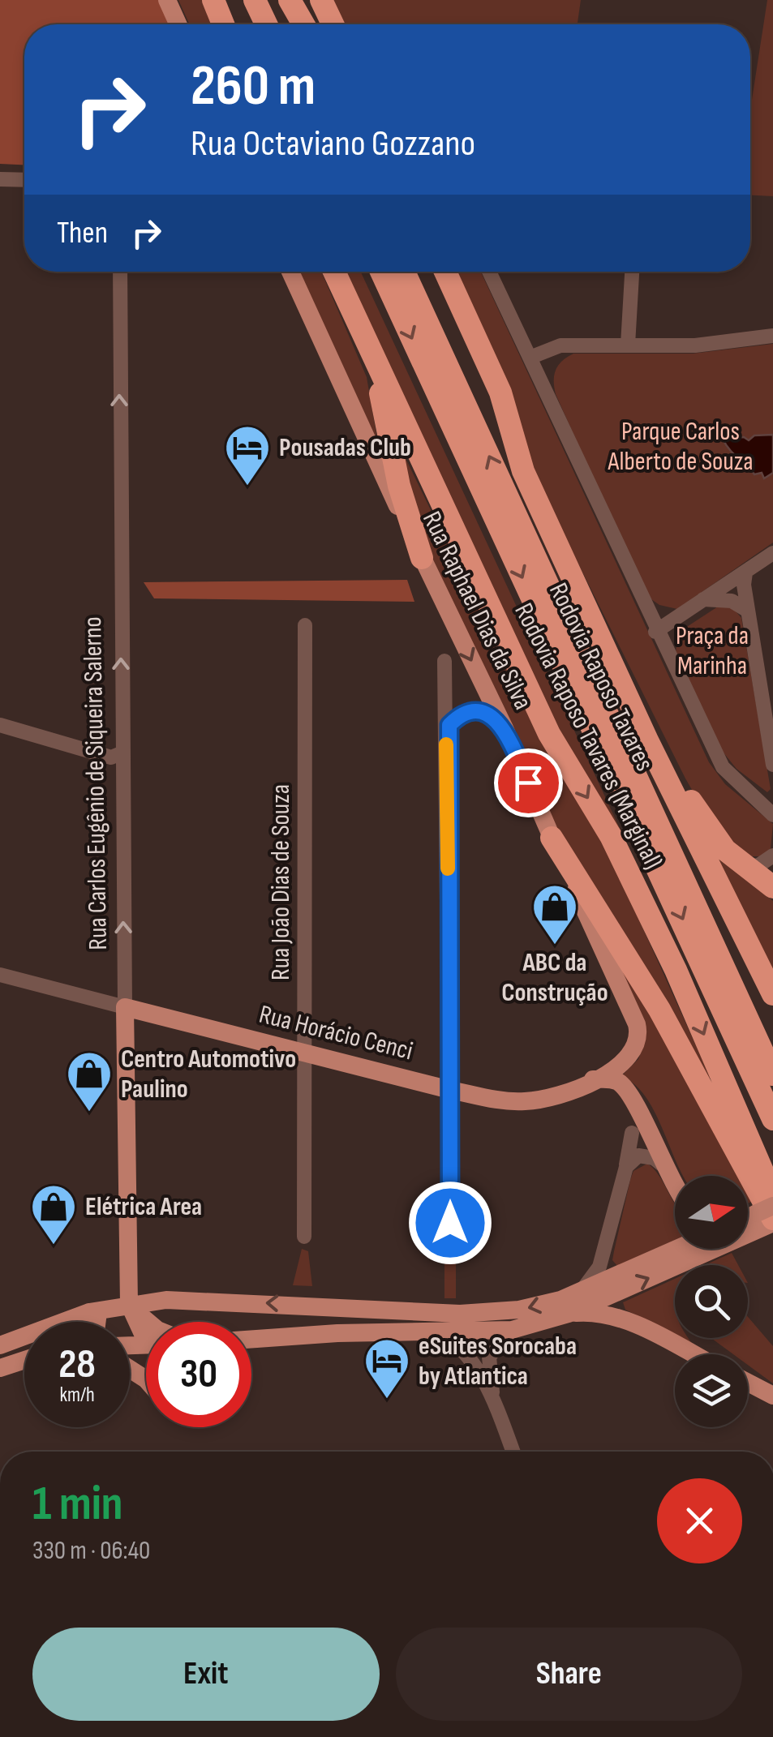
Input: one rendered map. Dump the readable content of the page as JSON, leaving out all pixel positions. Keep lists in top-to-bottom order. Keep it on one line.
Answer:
{"streets":{"highway":["Rodovia Raposo Tavares","Rodovia Raposo Tavares (Marginal)"],"main road":["Rua Raphael Dias da Silva","Rua Carlos Eugênio de Siqueira Salerno","Rua Horácio Cenci"],"street":["Rua João Dias de Souza"]},"crossings":[["Rua Raphael Dias da Silva","Rua Horácio Cenci"],["Rua Carlos Eugênio de Siqueira Salerno","Rua Horácio Cenci"],["Rua João Dias de Souza","Rua Horácio Cenci"]],"one_way":["Rua Carlos Eugênio de Siqueira Salerno"],"parks":["Parque Carlos Alberto de Souza","Praça da Marinha"],"places":{"hotel":["Pousadas Club","eSuites Sorocaba by Atlantica"],"shop":["ABC da Construção","Centro Automotivo Paulino","Elétrica Area"]},"north":"right","page":{"turn":["260 m","Rua Octaviano Gozzano"],"then":"Then","speed":"28 km/h","limit":"30","heading":["1 min","330 m · 06:40"],"buttons":["Exit","Share"]}}
